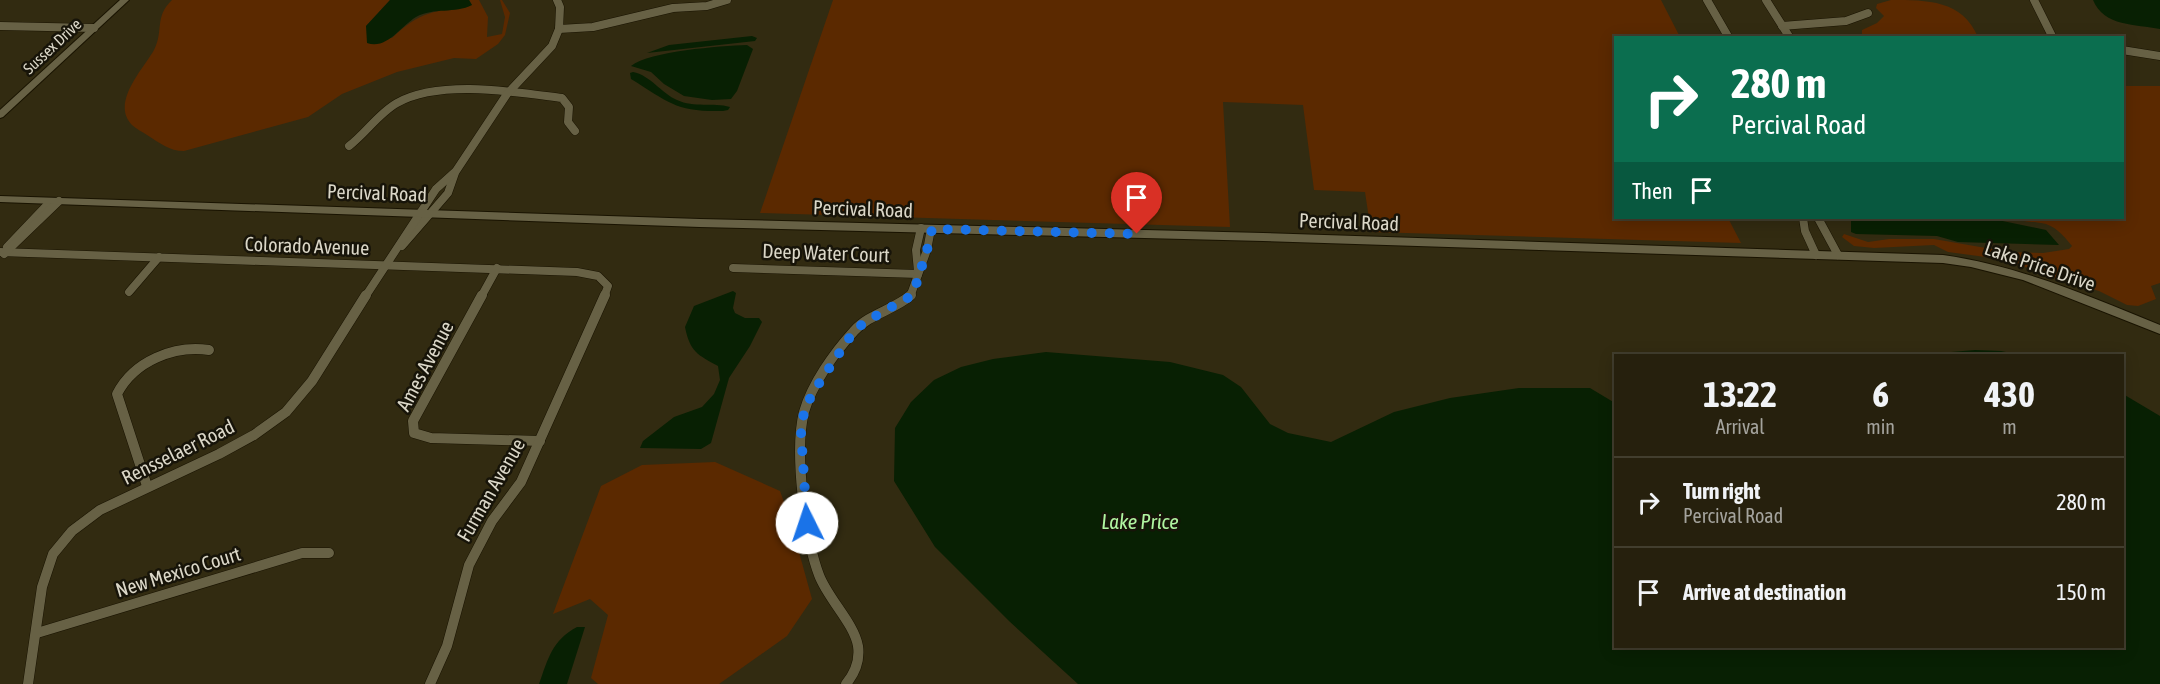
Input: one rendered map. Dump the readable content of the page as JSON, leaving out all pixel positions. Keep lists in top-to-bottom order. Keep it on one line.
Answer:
{"streets":{"street":["Sussex Drive","Percival Road","Colorado Avenue","Deep Water Court","Lake Price Drive","Ames Avenue","Rensselaer Road","Furman Avenue","New Mexico Court"]},"crossings":[["Percival Road","Lake Price Drive"],["Percival Road","Rensselaer Road"],["Colorado Avenue","Ames Avenue"],["Colorado Avenue","Rensselaer Road"],["Colorado Avenue","Furman Avenue"],["Ames Avenue","Furman Avenue"],["Rensselaer Road","New Mexico Court"]],"water":["Lake Price"],"page":{"turn":["280 m","Percival Road"],"then":"Then","eta":["13:22","Arrival","6","min","430","m"],"list":[{"name":"Turn right","note":"Percival Road","value":"280 m"},{"name":"Arrive at destination","value":"150 m"}]}}
